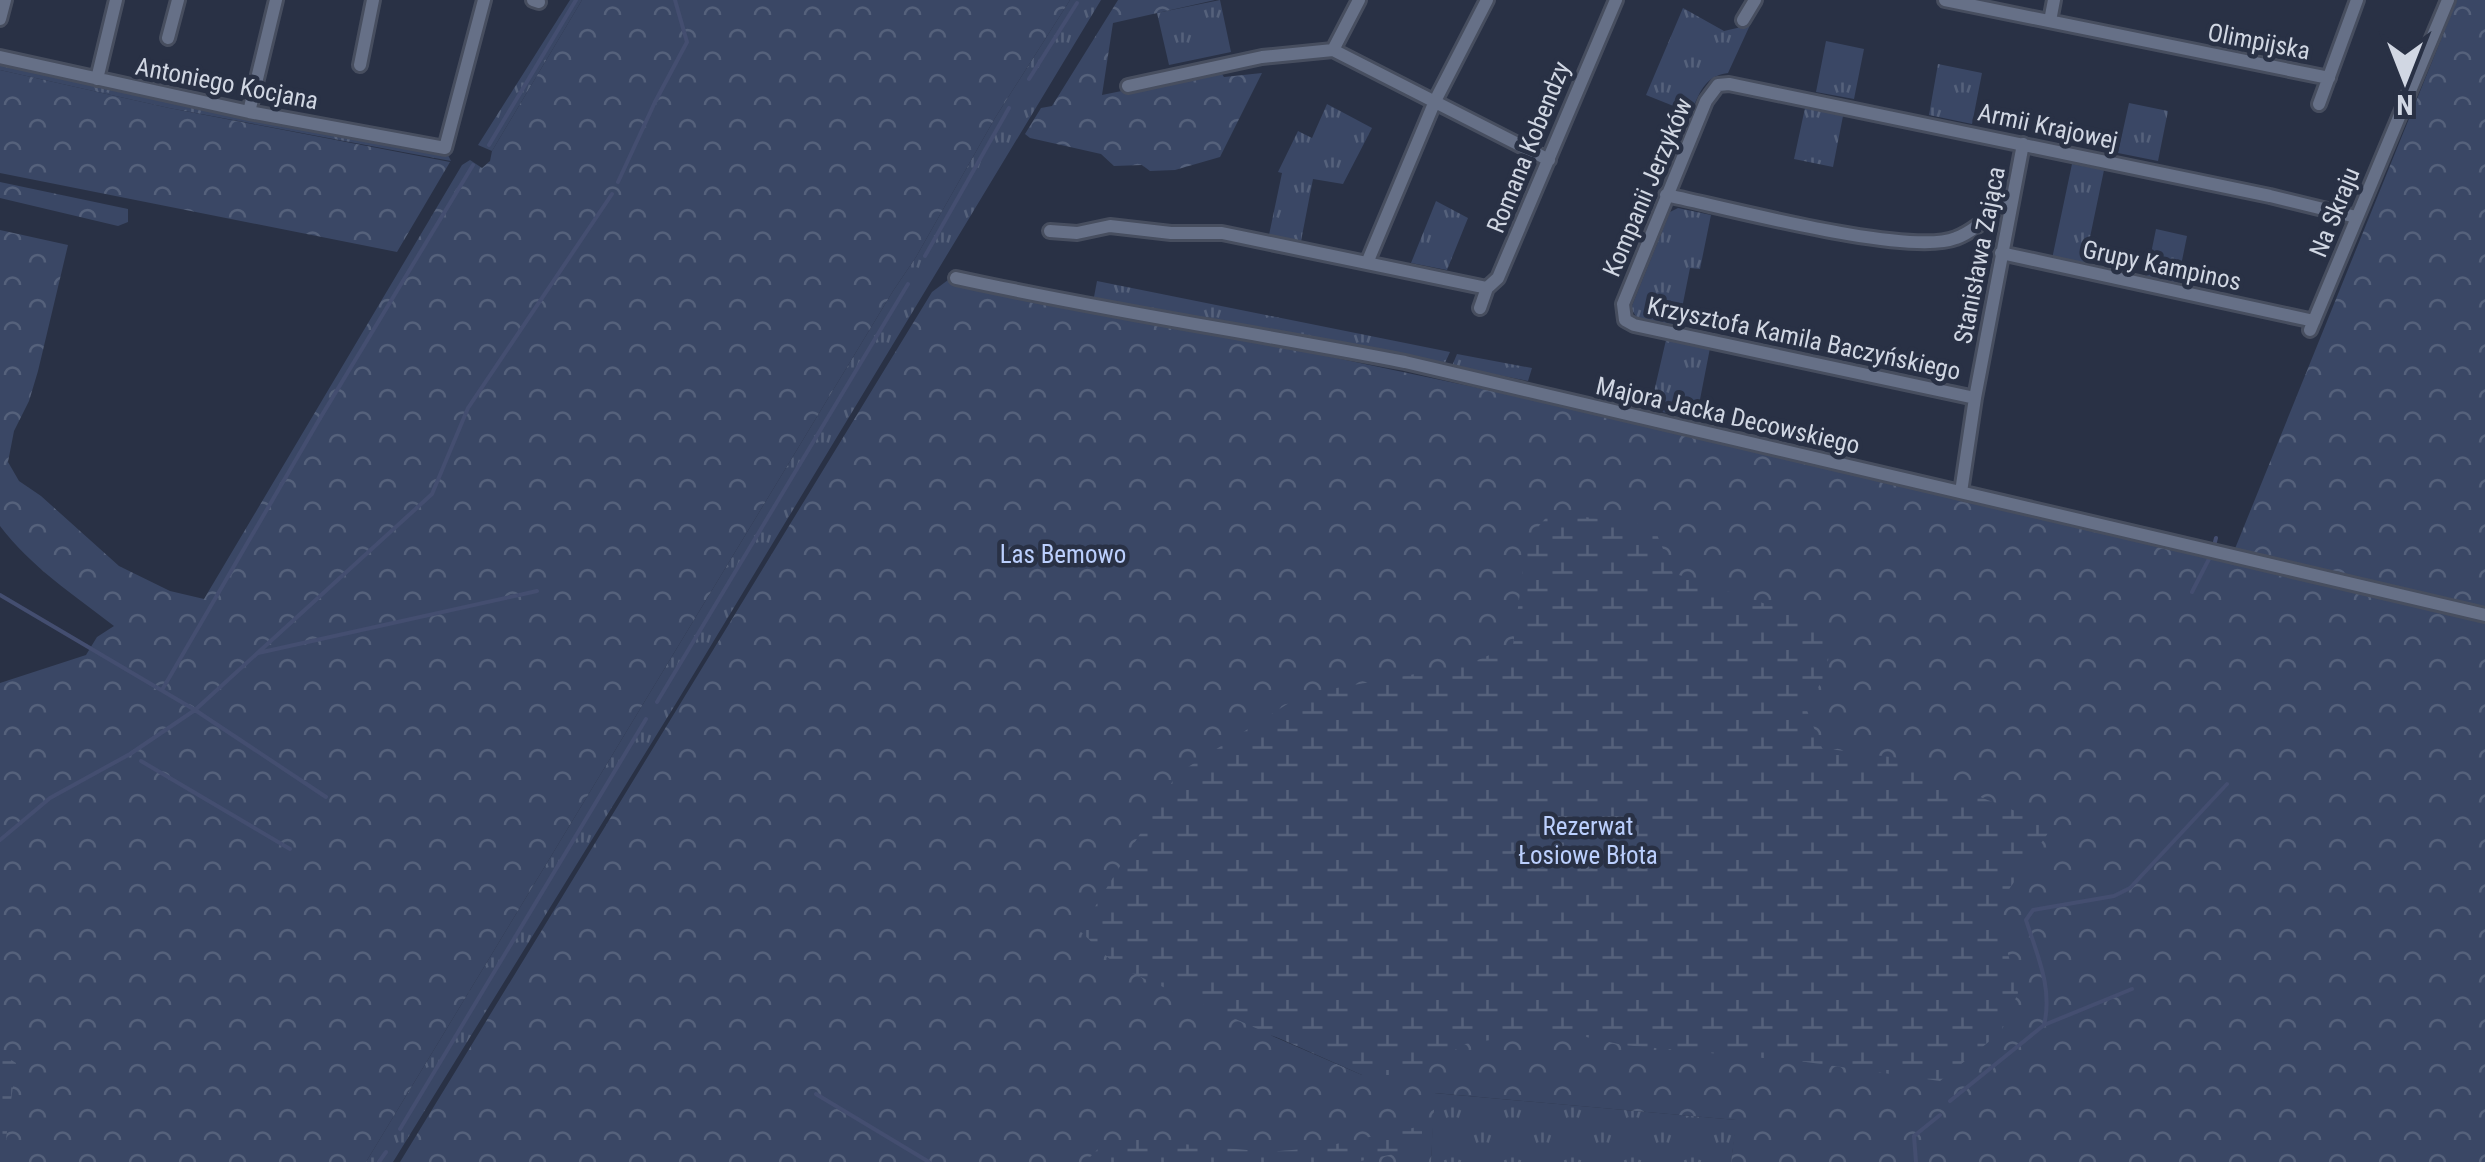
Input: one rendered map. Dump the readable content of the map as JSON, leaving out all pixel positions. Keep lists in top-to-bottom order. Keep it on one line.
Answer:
{"streets":{"street":["Olimpijska","Antoniego Kocjana","Armii Krajowej","Romana Kobendzy","Kompanii Jerzyków","Na Skraju","Stanisława Zająca","Grupy Kampinos","Krzysztofa Kamila Baczyńskiego","Majora Jacka Decowskiego"]},"crossings":[["Armii Krajowej","Kompanii Jerzyków"],["Armii Krajowej","Na Skraju"],["Armii Krajowej","Stanisława Zająca"],["Kompanii Jerzyków","Krzysztofa Kamila Baczyńskiego"],["Na Skraju","Grupy Kampinos"],["Stanisława Zająca","Grupy Kampinos"],["Stanisława Zająca","Krzysztofa Kamila Baczyńskiego"],["Stanisława Zająca","Majora Jacka Decowskiego"]],"parks":["Las Bemowo","Rezerwat Łosiowe Błota"],"north":"bottom"}
